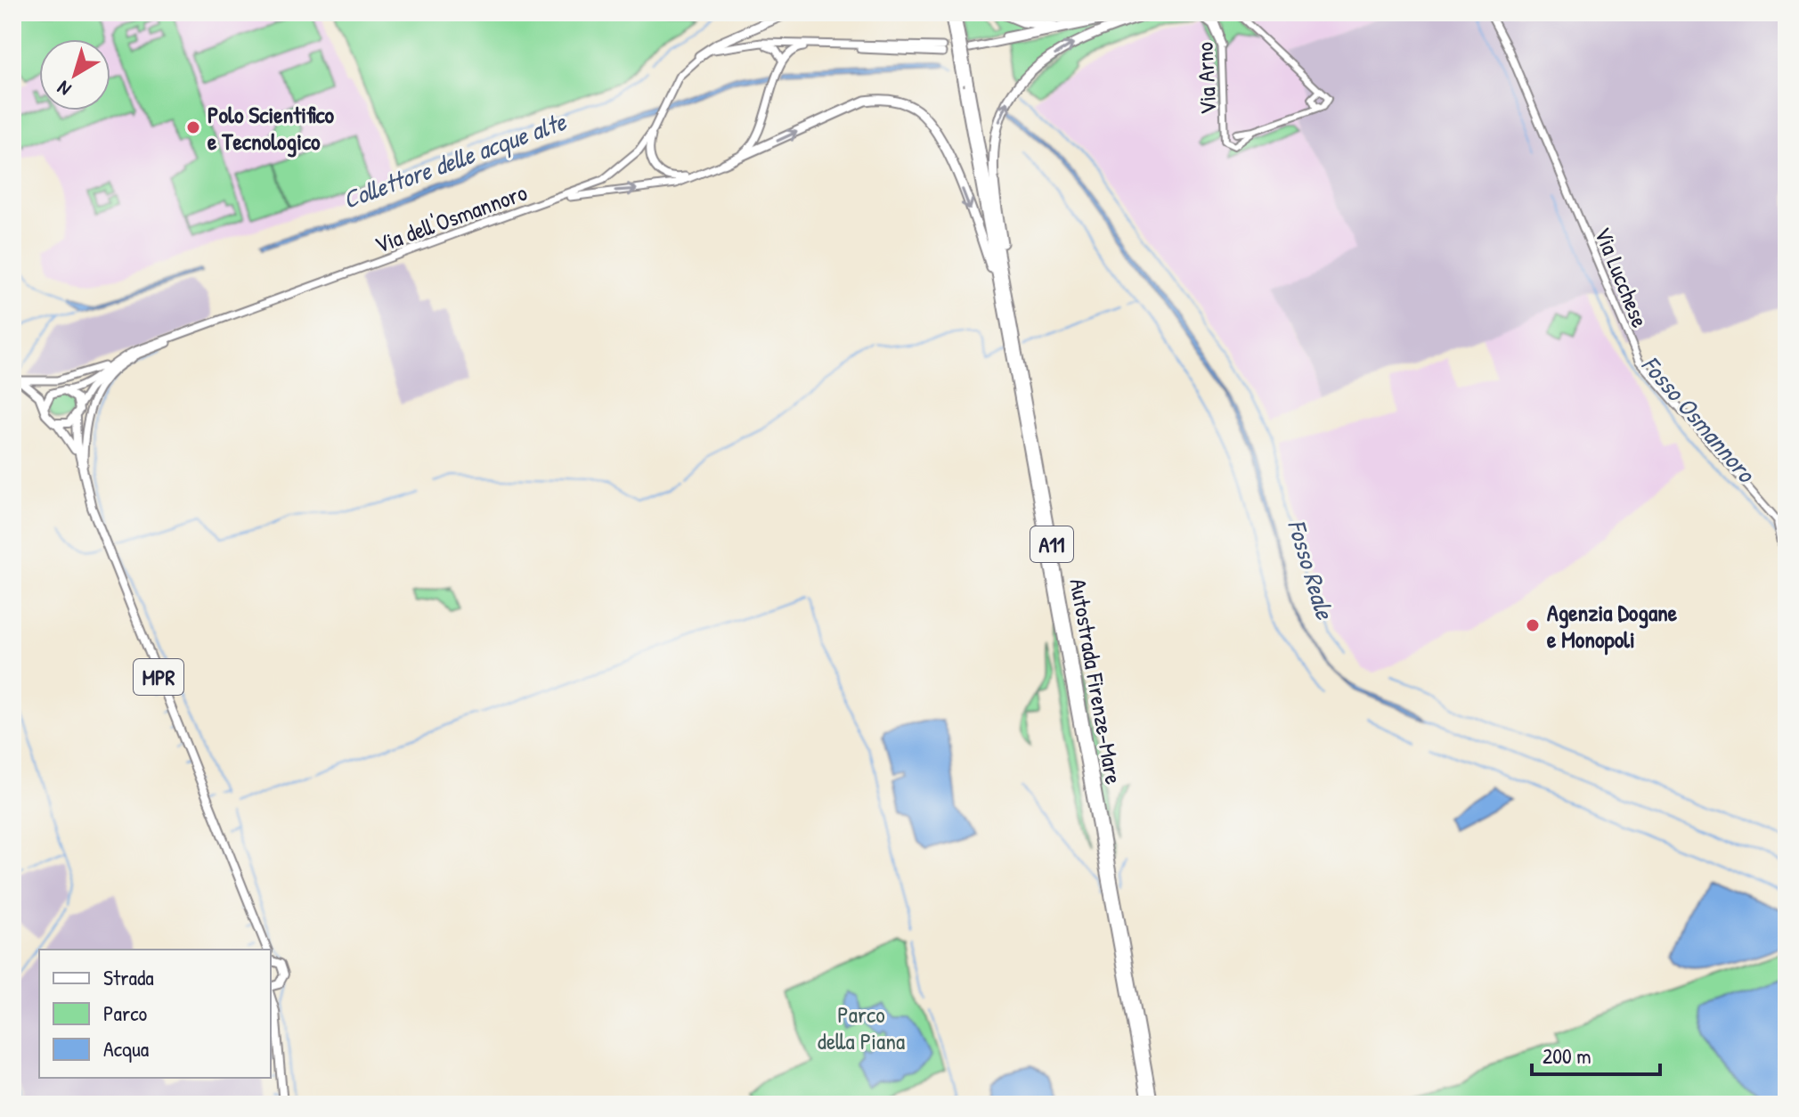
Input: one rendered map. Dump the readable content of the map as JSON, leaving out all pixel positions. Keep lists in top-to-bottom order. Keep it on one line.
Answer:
{"streets":{"highway":["A11","Autostrada Firenze-Mare"],"main road":["Via dell'Osmannoro","Via Lucchese","MPR"],"street":["Via Arno"]},"crossings":[["Via dell'Osmannoro","MPR"]],"water":["Collettore delle acque alte","Fosso Osmannoro","Fosso Reale"],"parks":["Parco della Piana"],"places":["Polo Scientifico e Tecnologico","Agenzia Dogane e Monopoli"],"legend":["Strada","Parco","Acqua"],"scale_bar":"200 m","north":"bottom left"}
